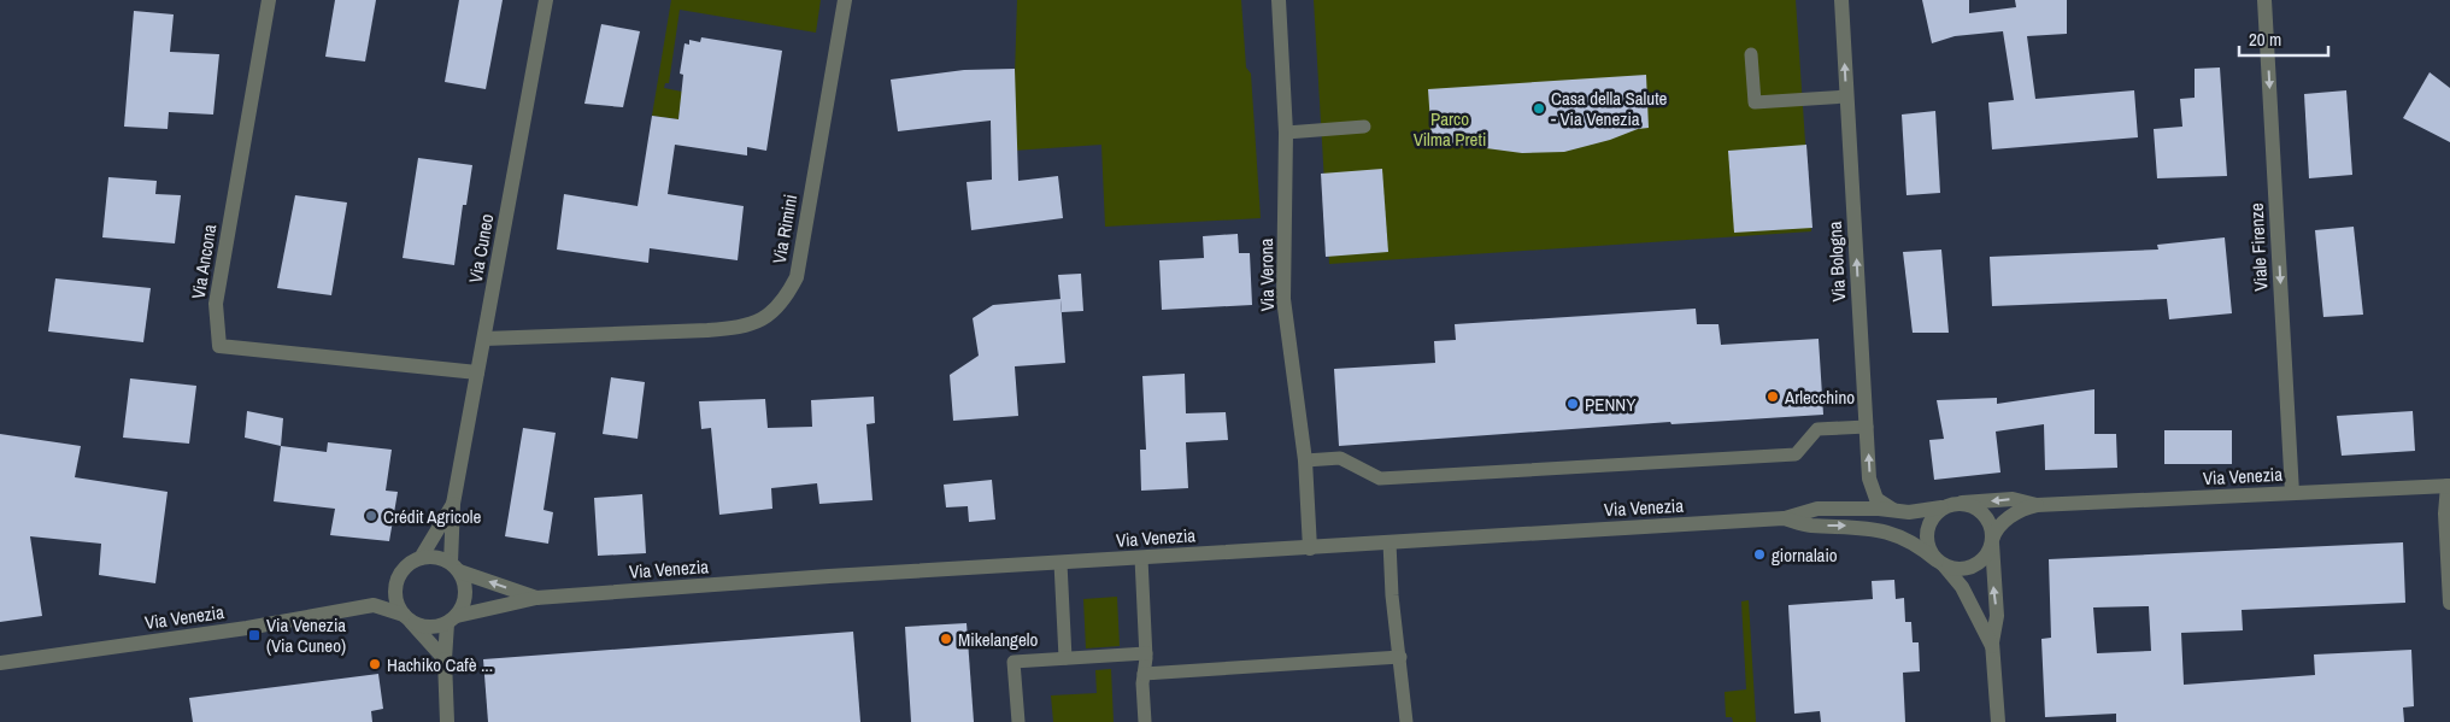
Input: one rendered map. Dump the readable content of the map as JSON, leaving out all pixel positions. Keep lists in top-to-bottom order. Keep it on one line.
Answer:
{"streets":{"street":["Via Rimini","Viale Firenze","Via Cuneo","Via Ancona","Via Bologna","Via Verona","Via Venezia"]},"crossings":[["Via Rimini","Via Cuneo"],["Viale Firenze","Via Venezia"],["Via Cuneo","Via Ancona"],["Via Cuneo","Via Venezia"],["Via Bologna","Via Venezia"],["Via Verona","Via Venezia"]],"one_way":["Viale Firenze","Via Bologna"],"parks":["Parco Vilma Preti"],"places":{"other":["Casa della Salute - Via Venezia","Arlecchino","PENNY","Crédit Agricole","giornalaio","Mikelangelo","Hachiko Cafè ..."],"transit":["Via Venezia (Via Cuneo)"]},"scale_bar":"20 m"}
